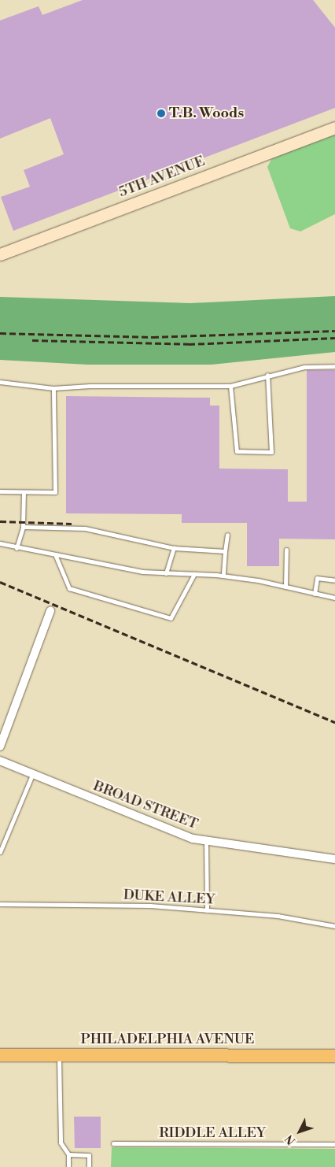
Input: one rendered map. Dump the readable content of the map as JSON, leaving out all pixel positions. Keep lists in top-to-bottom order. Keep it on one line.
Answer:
{"streets":{"main road":["PHILADELPHIA AVENUE"],"street":["5TH AVENUE","BROAD STREET"],"lane":["DUKE ALLEY","RIDDLE ALLEY"]},"places":["T.B. Woods"],"north":"bottom left"}
